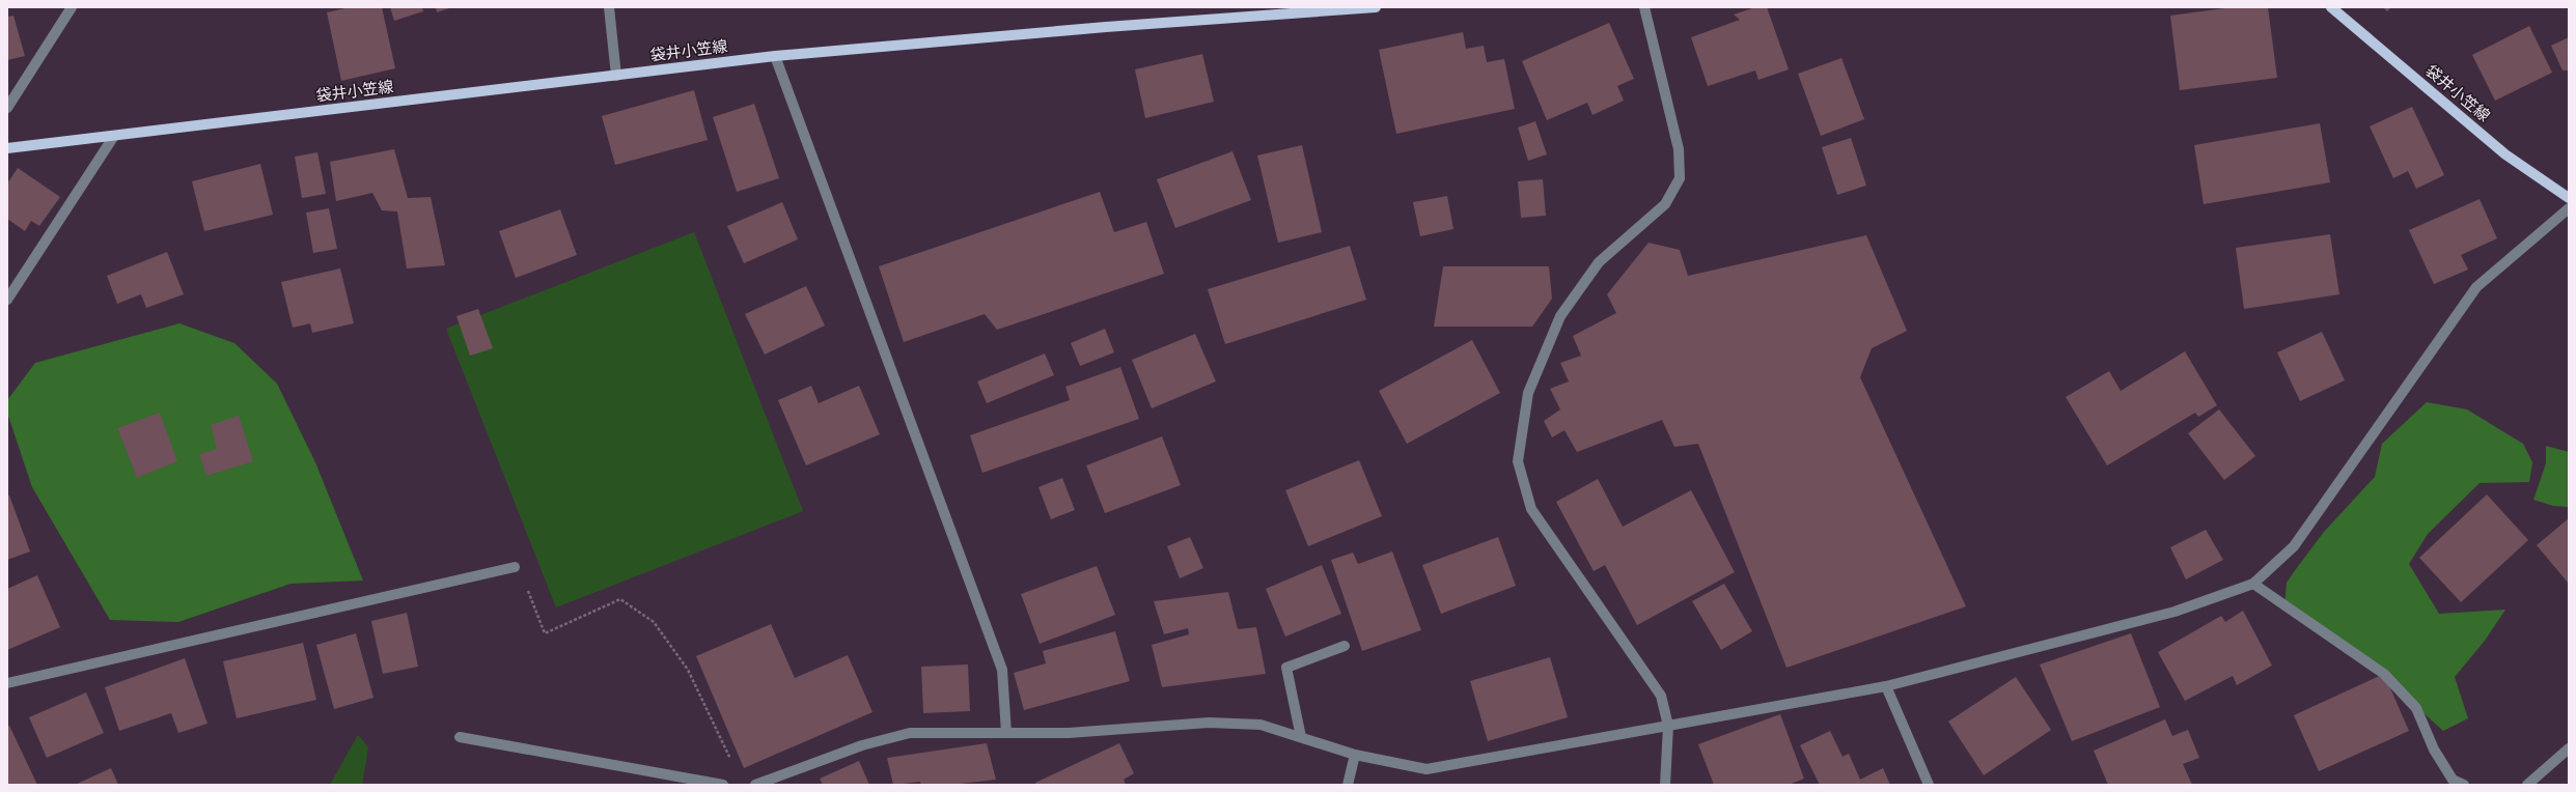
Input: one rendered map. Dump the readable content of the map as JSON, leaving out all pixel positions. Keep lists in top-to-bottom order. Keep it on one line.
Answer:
{"streets":{"main road":["袋井小笠線"]}}
